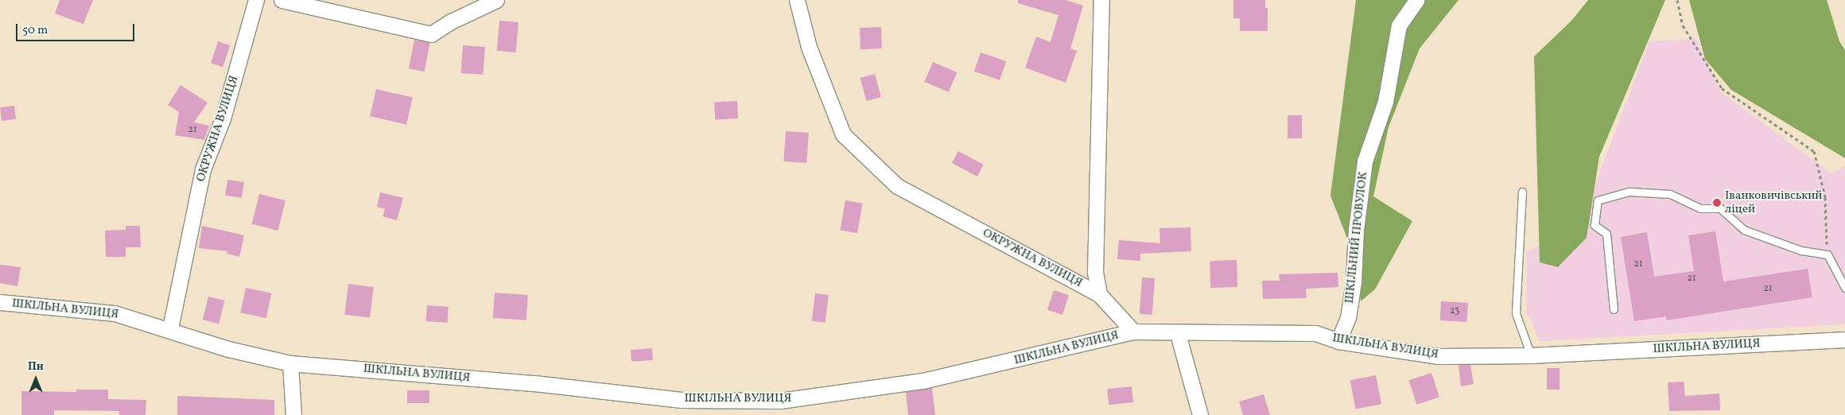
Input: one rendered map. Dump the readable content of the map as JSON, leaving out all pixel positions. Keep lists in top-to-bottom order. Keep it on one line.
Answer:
{"streets":{"street":["ОКРУЖНА ВУЛИЦЯ","ШКІЛЬНИЙ ПРОВУЛОК","ШКІЛЬНА ВУЛИЦЯ"]},"crossings":[["ОКРУЖНА ВУЛИЦЯ","ШКІЛЬНА ВУЛИЦЯ"],["ШКІЛЬНИЙ ПРОВУЛОК","ШКІЛЬНА ВУЛИЦЯ"]],"places":["Іванковичівський ліцей"],"house_numbers":["21","21","21","21","23"],"scale_bar":"50 m","north":"top"}
